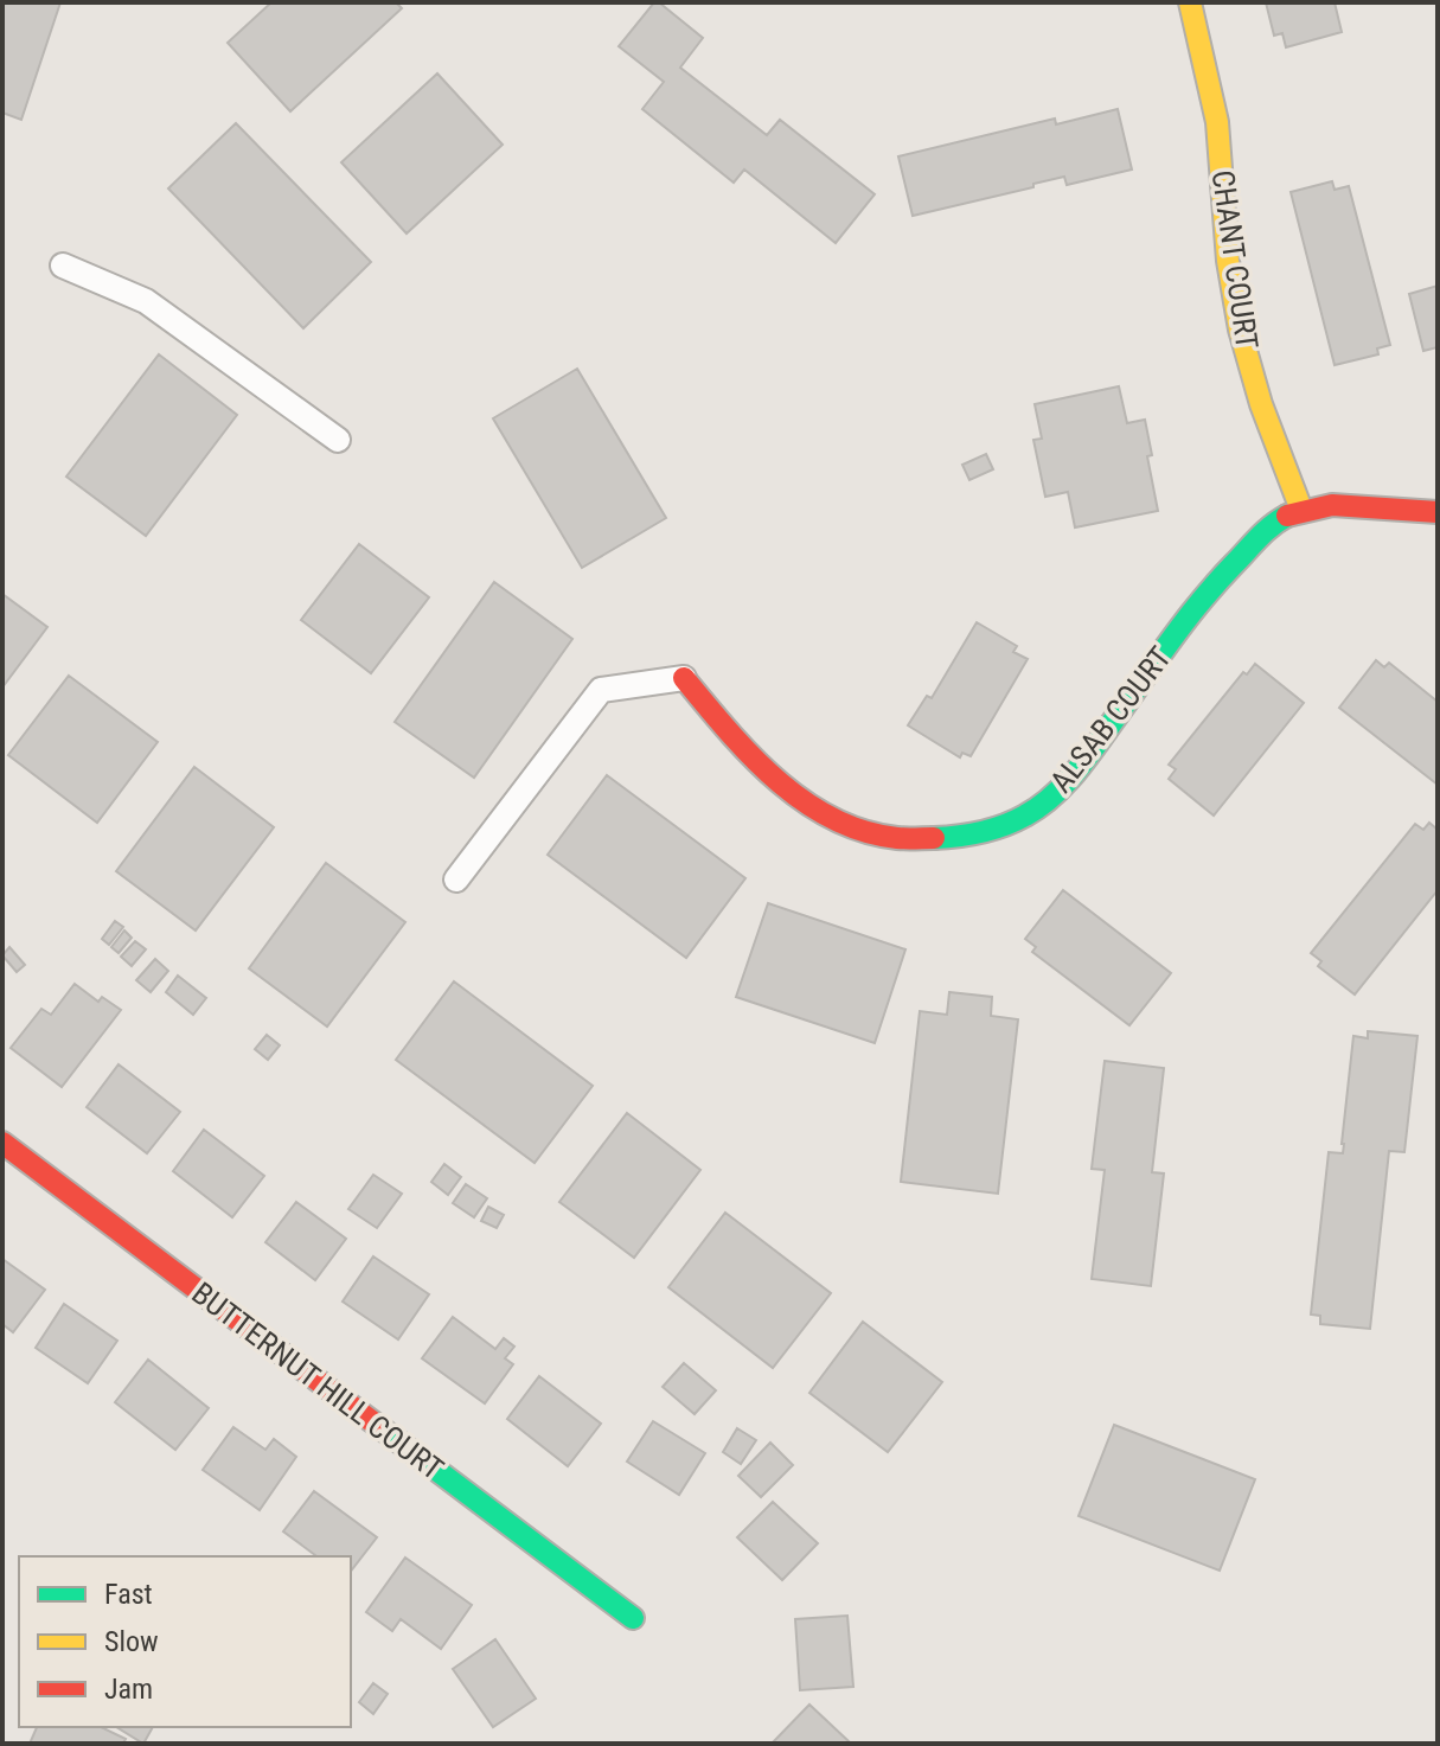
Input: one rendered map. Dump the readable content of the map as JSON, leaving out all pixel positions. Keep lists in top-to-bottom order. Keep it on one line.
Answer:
{"streets":{"street":["CHANT COURT","ALSAB COURT","BUTTERNUT HILL COURT"]},"crossings":[["CHANT COURT","ALSAB COURT"]],"legend":["Fast","Slow","Jam"]}
